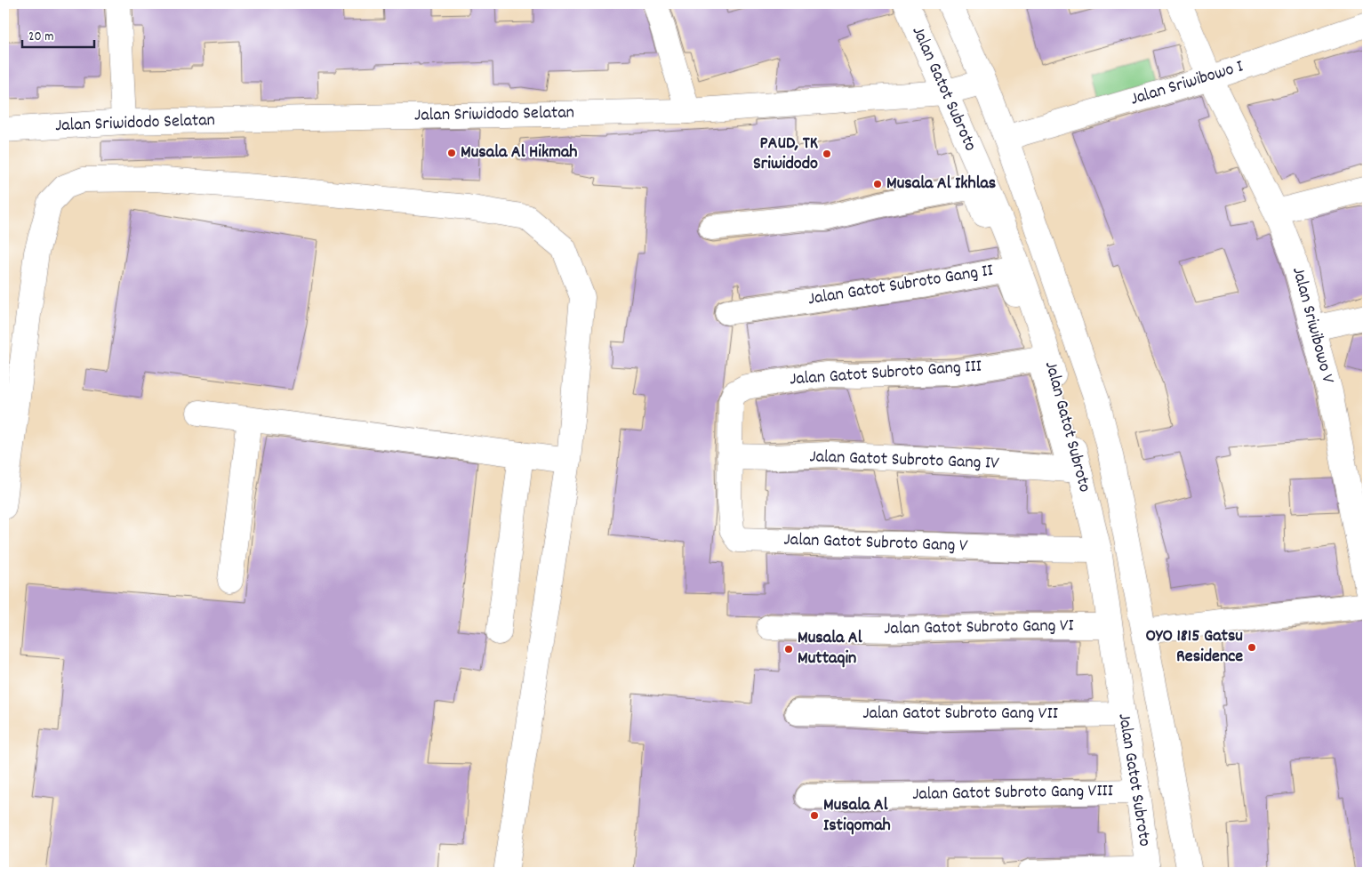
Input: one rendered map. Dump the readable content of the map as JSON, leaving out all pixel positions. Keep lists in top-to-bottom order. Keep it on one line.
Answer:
{"streets":{"street":["Jalan Sriwibowo I","Jalan Gatot Subroto","Jalan Sriwidodo Selatan","Jalan Gatot Subroto Gang II","Jalan Sriwibowo V","Jalan Gatot Subroto Gang III","Jalan Gatot Subroto Gang IV","Jalan Gatot Subroto Gang V","Jalan Gatot Subroto Gang VI","Jalan Gatot Subroto Gang VII","Jalan Gatot Subroto Gang VIII"]},"crossings":[["Jalan Sriwibowo I","Jalan Gatot Subroto"],["Jalan Sriwibowo I","Jalan Sriwibowo V"],["Jalan Gatot Subroto","Jalan Sriwidodo Selatan"],["Jalan Gatot Subroto","Jalan Gatot Subroto Gang IV"],["Jalan Gatot Subroto","Jalan Gatot Subroto Gang V"],["Jalan Gatot Subroto","Jalan Gatot Subroto Gang VI"],["Jalan Gatot Subroto","Jalan Gatot Subroto Gang VII"],["Jalan Gatot Subroto","Jalan Gatot Subroto Gang VIII"],["Jalan Gatot Subroto Gang II","Jalan Gatot Subroto Gang III"],["Jalan Gatot Subroto Gang III","Jalan Gatot Subroto Gang IV"],["Jalan Gatot Subroto Gang III","Jalan Gatot Subroto Gang V"],["Jalan Gatot Subroto Gang IV","Jalan Gatot Subroto Gang V"]],"places":["Musala Al Hikmah","PAUD, TK Sriwidodo","Musala Al Ikhlas","OYO 1815 Gatsu Residence","Musala Al Muttaqin","Musala Al Istiqomah"],"scale_bar":"20 m"}
